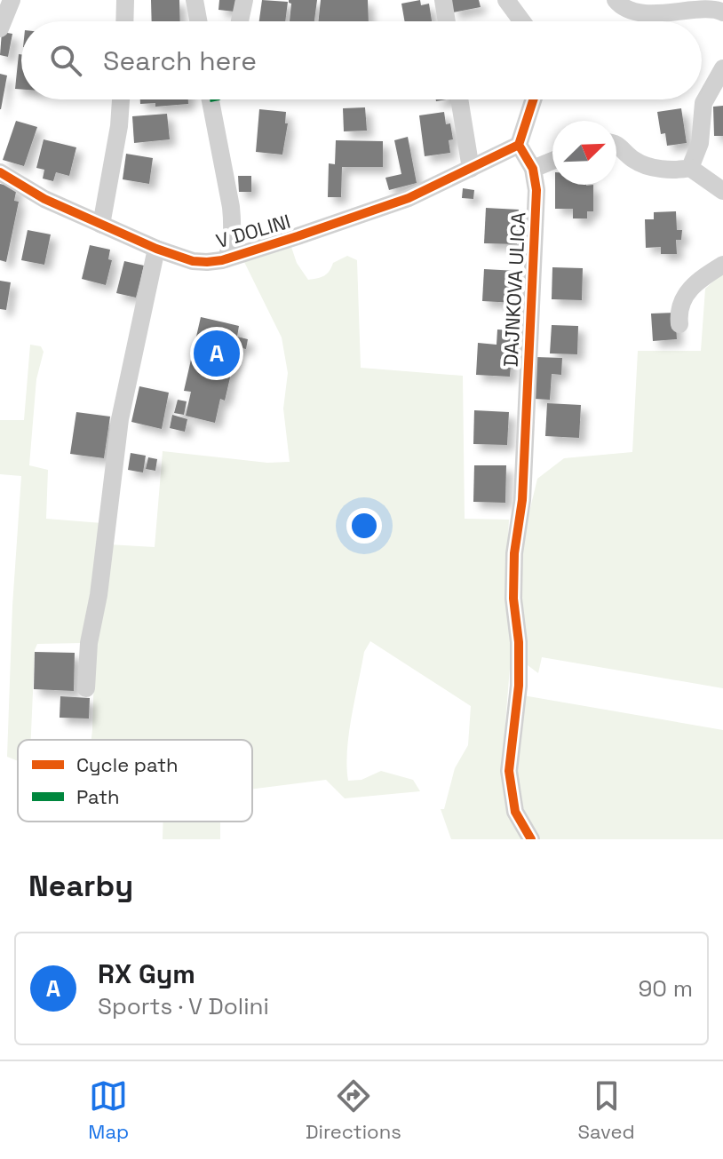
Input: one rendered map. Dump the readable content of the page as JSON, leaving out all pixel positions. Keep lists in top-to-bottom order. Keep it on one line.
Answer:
{"streets":{"street":["V DOLINI","DAJNKOVA ULICA"]},"crossings":[["V DOLINI","DAJNKOVA ULICA"]],"legend":["Cycle path","Path"],"north":"top right","page":{"search":"Search here","pins":"A","heading":"Nearby","list":[{"mark":"A","name":"RX Gym","note":"Sports · V Dolini","value":"90 m"}],"nav":["Map","Directions","Saved"]}}
